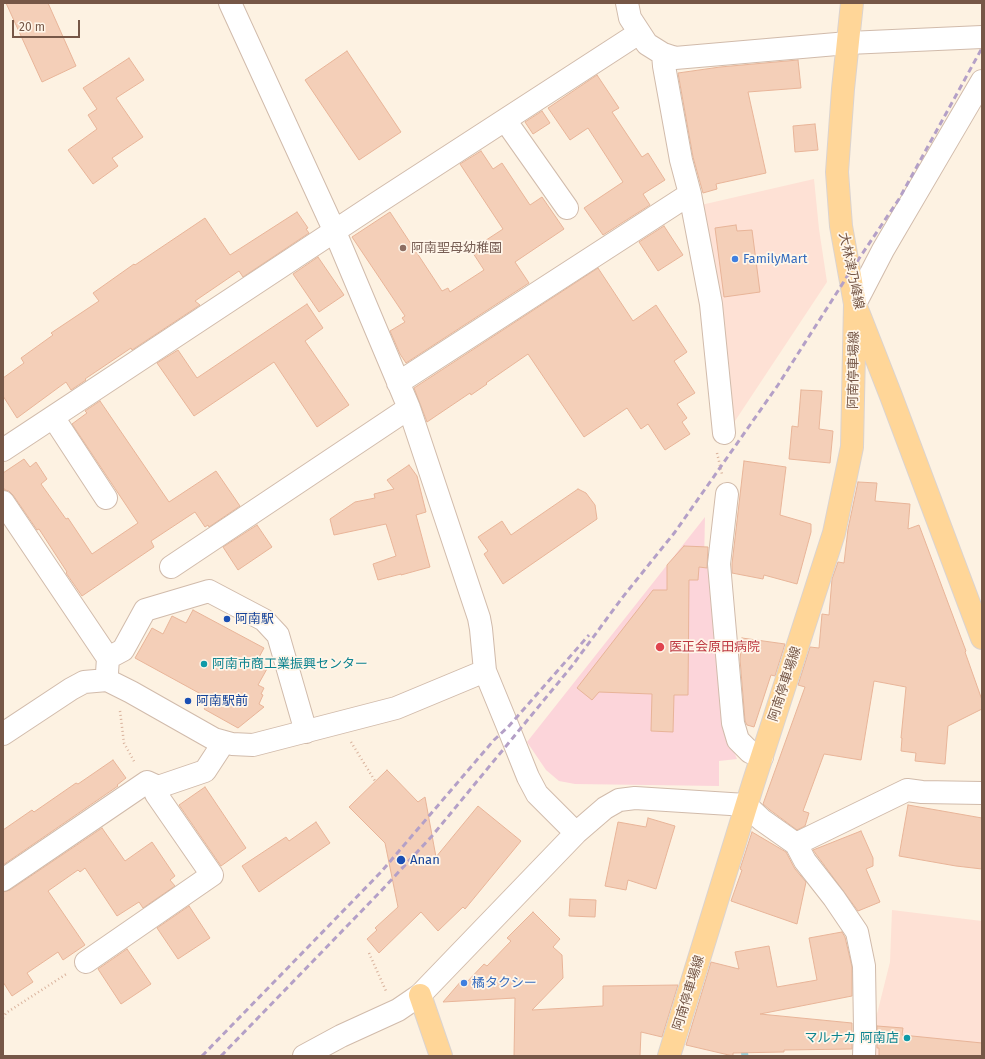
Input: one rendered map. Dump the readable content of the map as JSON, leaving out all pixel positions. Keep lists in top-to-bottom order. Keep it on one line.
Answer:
{"streets":{"main road":["大林津乃峰線","阿南停車場線"]},"crossings":[["大林津乃峰線","阿南停車場線"]],"places":["阿南聖母幼稚園","FamilyMart","阿南駅","医正会原田病院","阿南市商工業振興センター","阿南駅前","Anan","橘タクシー","マルナカ 阿南店"],"scale_bar":"20 m"}
